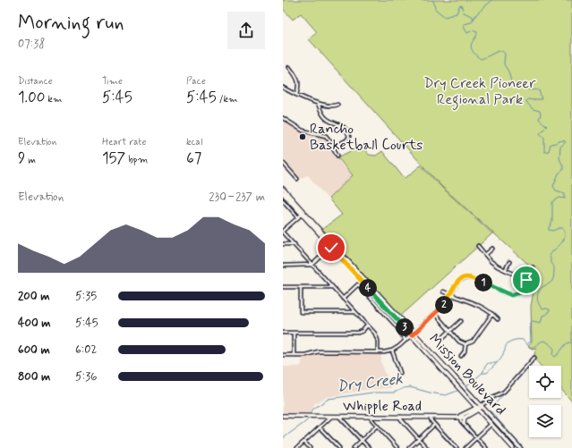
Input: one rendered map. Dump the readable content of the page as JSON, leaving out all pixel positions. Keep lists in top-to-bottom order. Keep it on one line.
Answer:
{"streets":{"main road":["Mission Boulevard","Whipple Road"]},"crossings":[["Mission Boulevard","Whipple Road"]],"water":["Dry Creek"],"parks":["Dry Creek Pioneer Regional Park"],"places":["Rancho Basketball Courts"],"page":{"heading":["Morning run","07:38"],"stats":[["Distance","1.00 km"],["Time","5:45"],["Pace","5:45 /km"],["Elevation","9 m"],["Heart rate","157 bpm"],["kcal","67"]],"chart":["Elevation","230–237 m"],"pins":["1","4","2","3"],"list":[{"name":"200 m","note":"5:35"},{"name":"400 m","note":"5:45"},{"name":"600 m","note":"6:02"},{"name":"800 m","note":"5:36"}]}}
